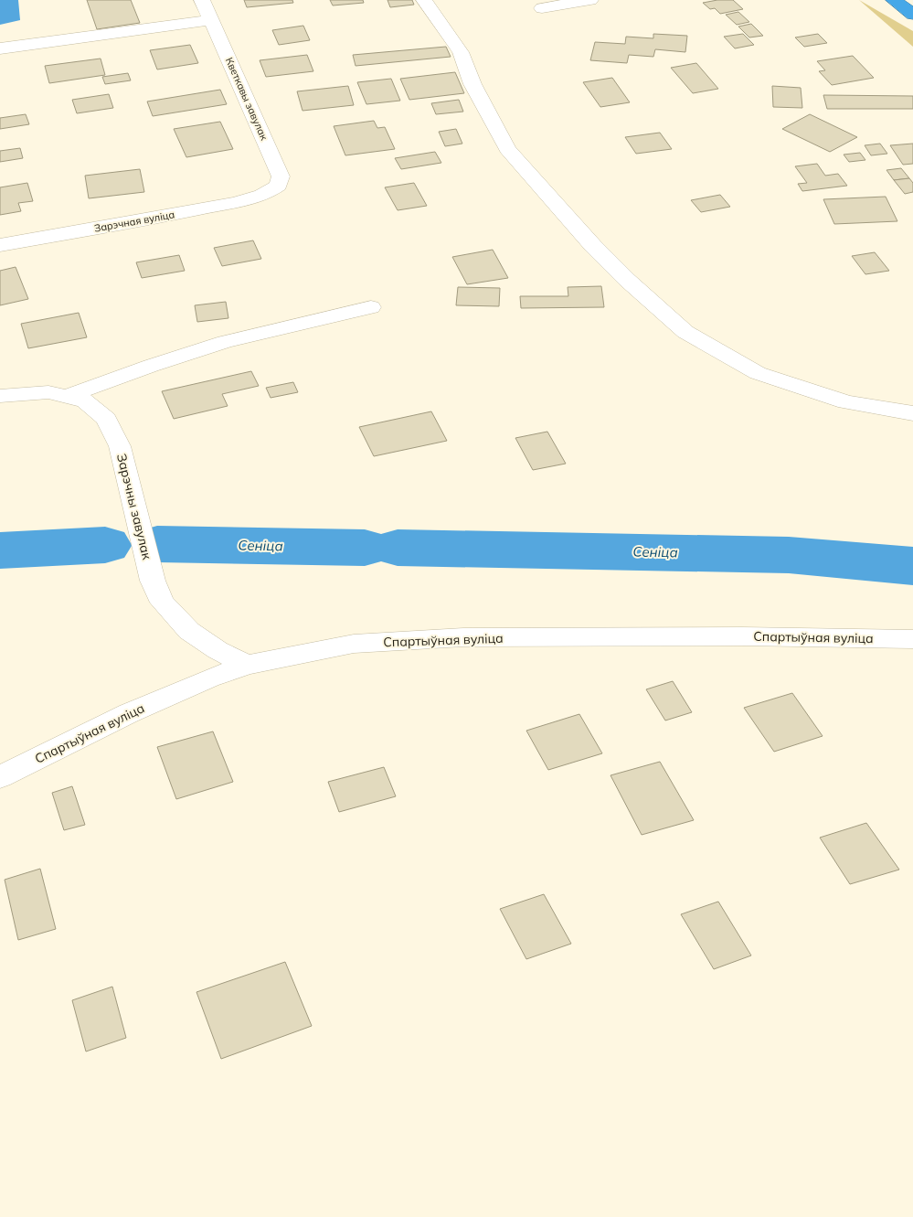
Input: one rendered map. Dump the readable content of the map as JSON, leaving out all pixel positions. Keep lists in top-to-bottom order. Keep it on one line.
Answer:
{"streets":{"street":["Кветкавы завулак","Зарэчная вуліца","Зарэчны завулак","Спартыўная вуліца"]},"crossings":[["Кветкавы завулак","Зарэчная вуліца"],["Зарэчны завулак","Спартыўная вуліца"]],"water":["Сеніца"]}
